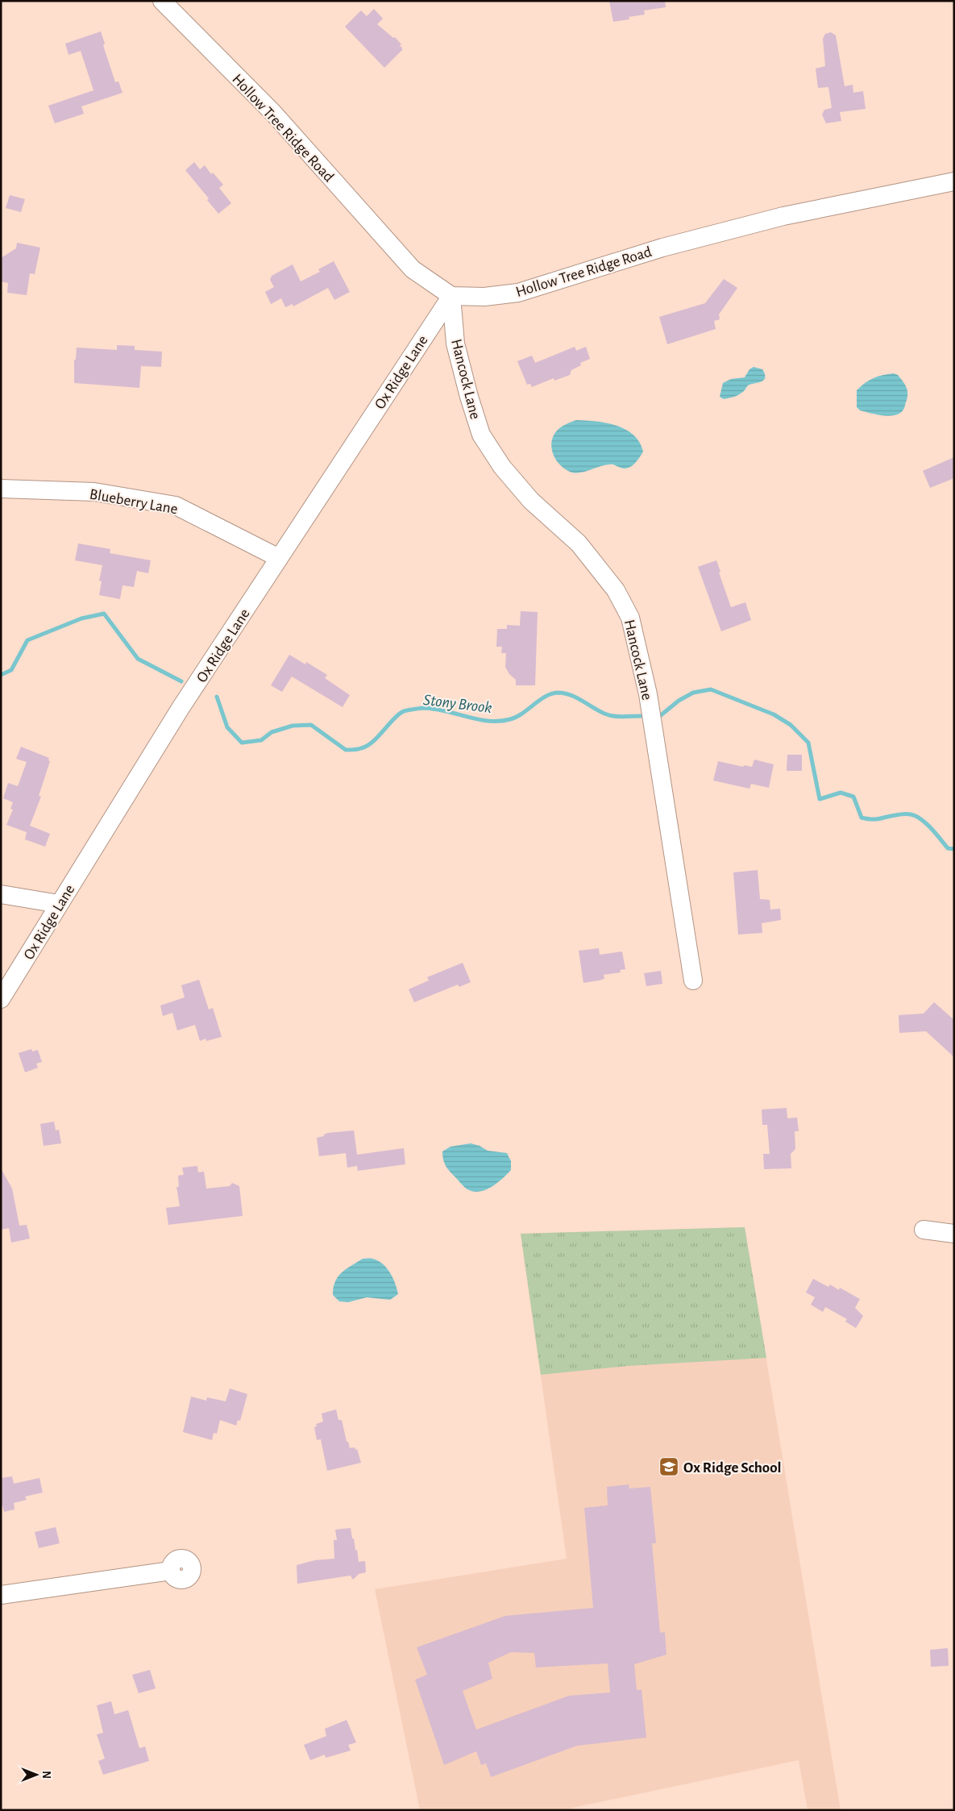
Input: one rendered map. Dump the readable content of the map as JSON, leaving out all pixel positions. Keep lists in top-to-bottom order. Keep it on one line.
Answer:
{"streets":{"street":["Hollow Tree Ridge Road","Ox Ridge Lane","Hancock Lane","Blueberry Lane"]},"crossings":[["Hollow Tree Ridge Road","Ox Ridge Lane"],["Hollow Tree Ridge Road","Hancock Lane"],["Ox Ridge Lane","Hancock Lane"],["Ox Ridge Lane","Blueberry Lane"]],"water":["Stony Brook"],"places":{"school or university":["Ox Ridge School"]},"north":"right"}
